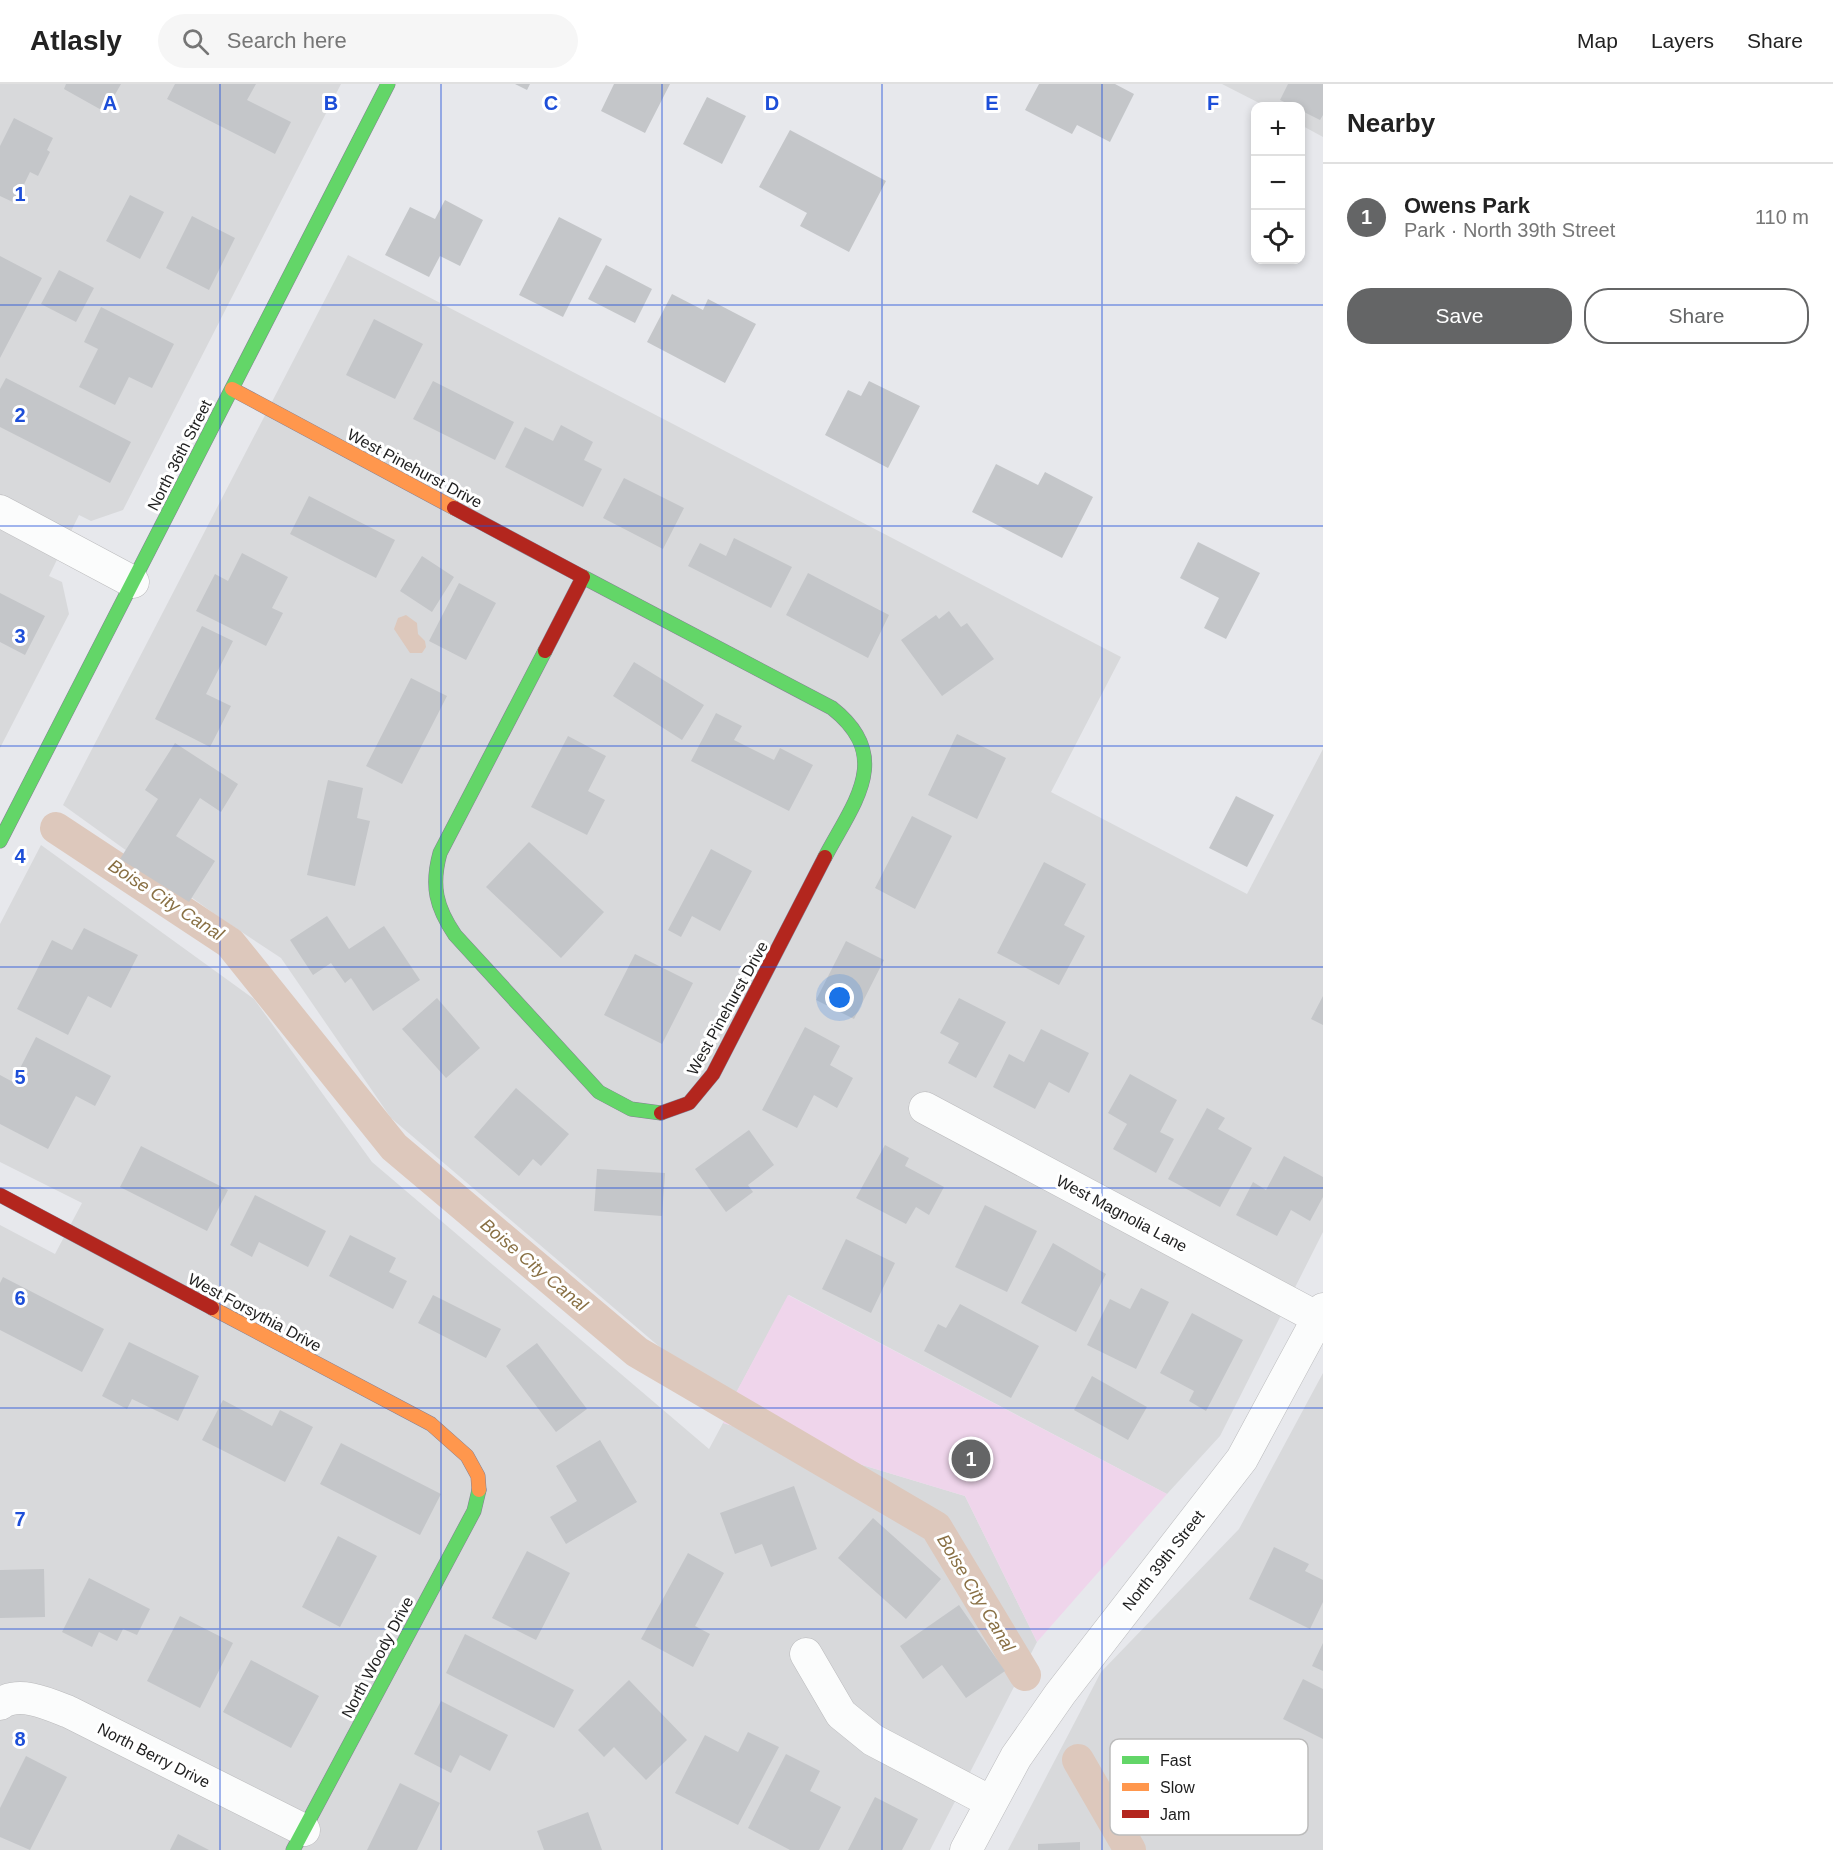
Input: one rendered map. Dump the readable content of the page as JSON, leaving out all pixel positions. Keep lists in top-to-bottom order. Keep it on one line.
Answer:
{"streets":{"street":["North 36th Street","West Pinehurst Drive","West Magnolia Lane","West Forsythia Drive","North 39th Street","North Woody Drive","North Berry Drive"]},"crossings":[["North 36th Street","West Pinehurst Drive"],["West Magnolia Lane","North 39th Street"],["West Forsythia Drive","North Woody Drive"],["North Woody Drive","North Berry Drive"]],"water":["Boise City Canal"],"legend":["Fast","Slow","Jam"],"page":{"header":"Atlasly","search":"Search here","nav":["Map","Layers","Share"],"heading":"Nearby","map_buttons":["+","−"],"list":[{"mark":"1","name":"Owens Park","note":"Park · North 39th Street","value":"110 m"}],"buttons":["Save","Share"],"pins":"1"},"grid":{"columns":["A","B","C","D","E","F"],"rows":["1","2","3","4","5","6","7","8"]}}
